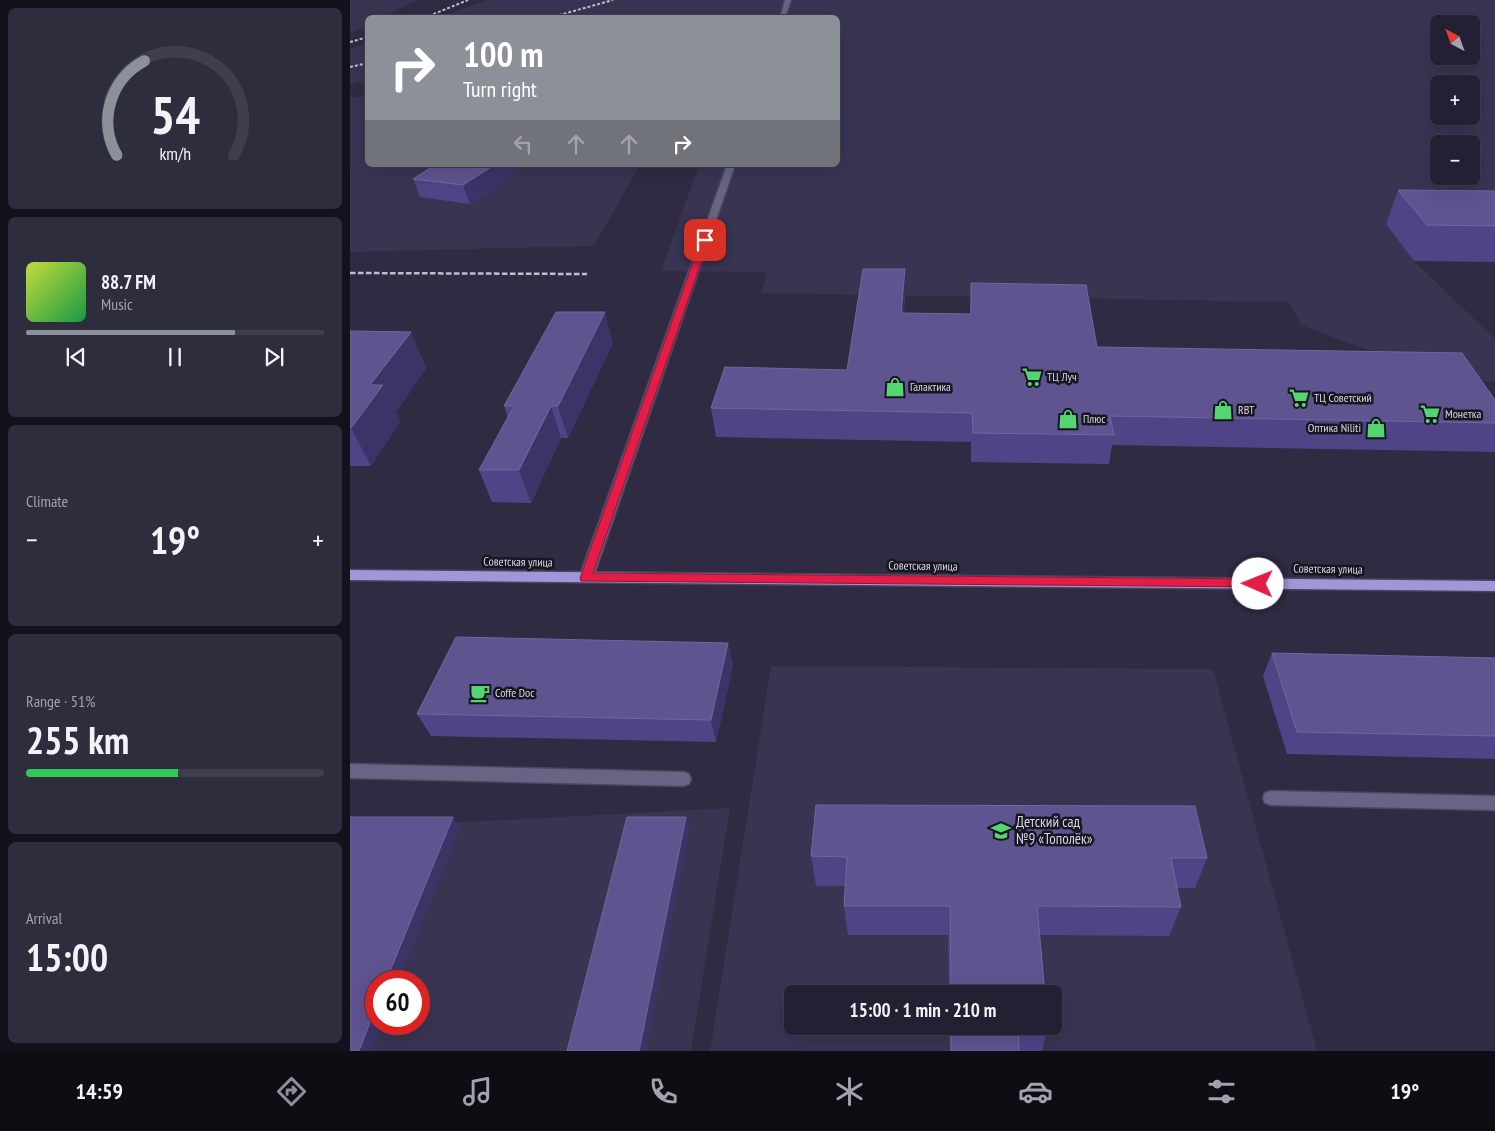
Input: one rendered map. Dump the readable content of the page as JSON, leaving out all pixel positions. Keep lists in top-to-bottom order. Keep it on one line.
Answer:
{"streets":{"main road":["Советская улица"]},"places":{"supermarket":["ТЦ Луч","ТЦ Советский","Монетка"],"shop":["Галактика","RBT","Плюс","Оптика Niliti"],"cafe":["Coffe Doc"],"school or university":["Детский сад №9 «Тополёк»"]},"north":"top left","page":{"map_buttons":["+","−"],"turn":["100 m","Turn right"],"song":["88.7 FM","Music"],"tile":["Climate",["Range · 51%","255 km"],["Arrival","15:00"]],"heat":["−","19°","+"],"limit":"60","trip":"15:00 · 1 min · 210 m","tabs":["14:59","19°"],"gauge":["54","km/h"]}}
